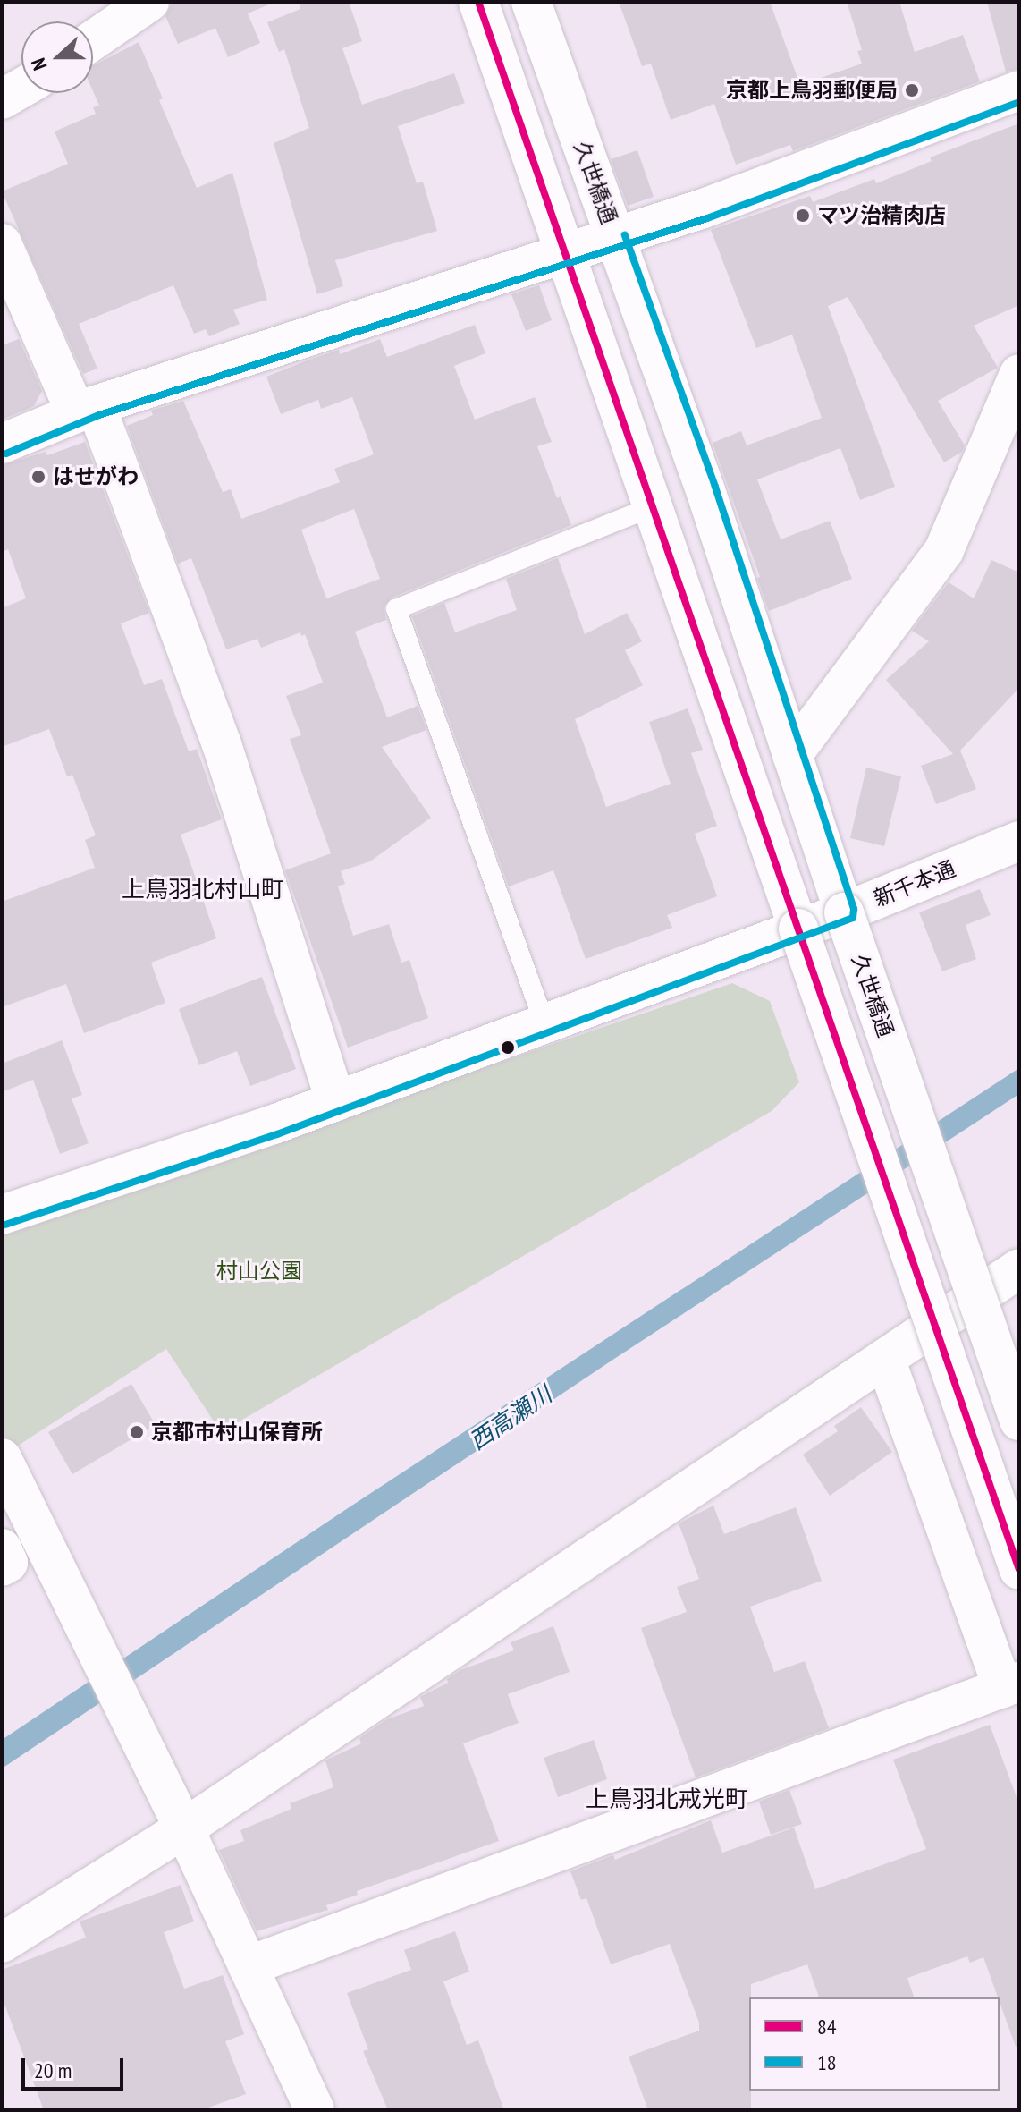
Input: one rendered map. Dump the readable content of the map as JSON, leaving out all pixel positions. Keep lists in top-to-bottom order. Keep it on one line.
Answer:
{"streets":{"street":["久世橋通","新千本通"]},"crossings":[["久世橋通","新千本通"]],"districts":["上鳥羽北村山町","上鳥羽北戒光町"],"water":["西高瀬川"],"parks":["村山公園"],"places":["京都上鳥羽郵便局","マツ治精肉店","はせがわ","京都市村山保育所"],"lines":["transit line 84","transit line 18"],"legend":["84","18"],"scale_bar":"20 m","north":"left"}
